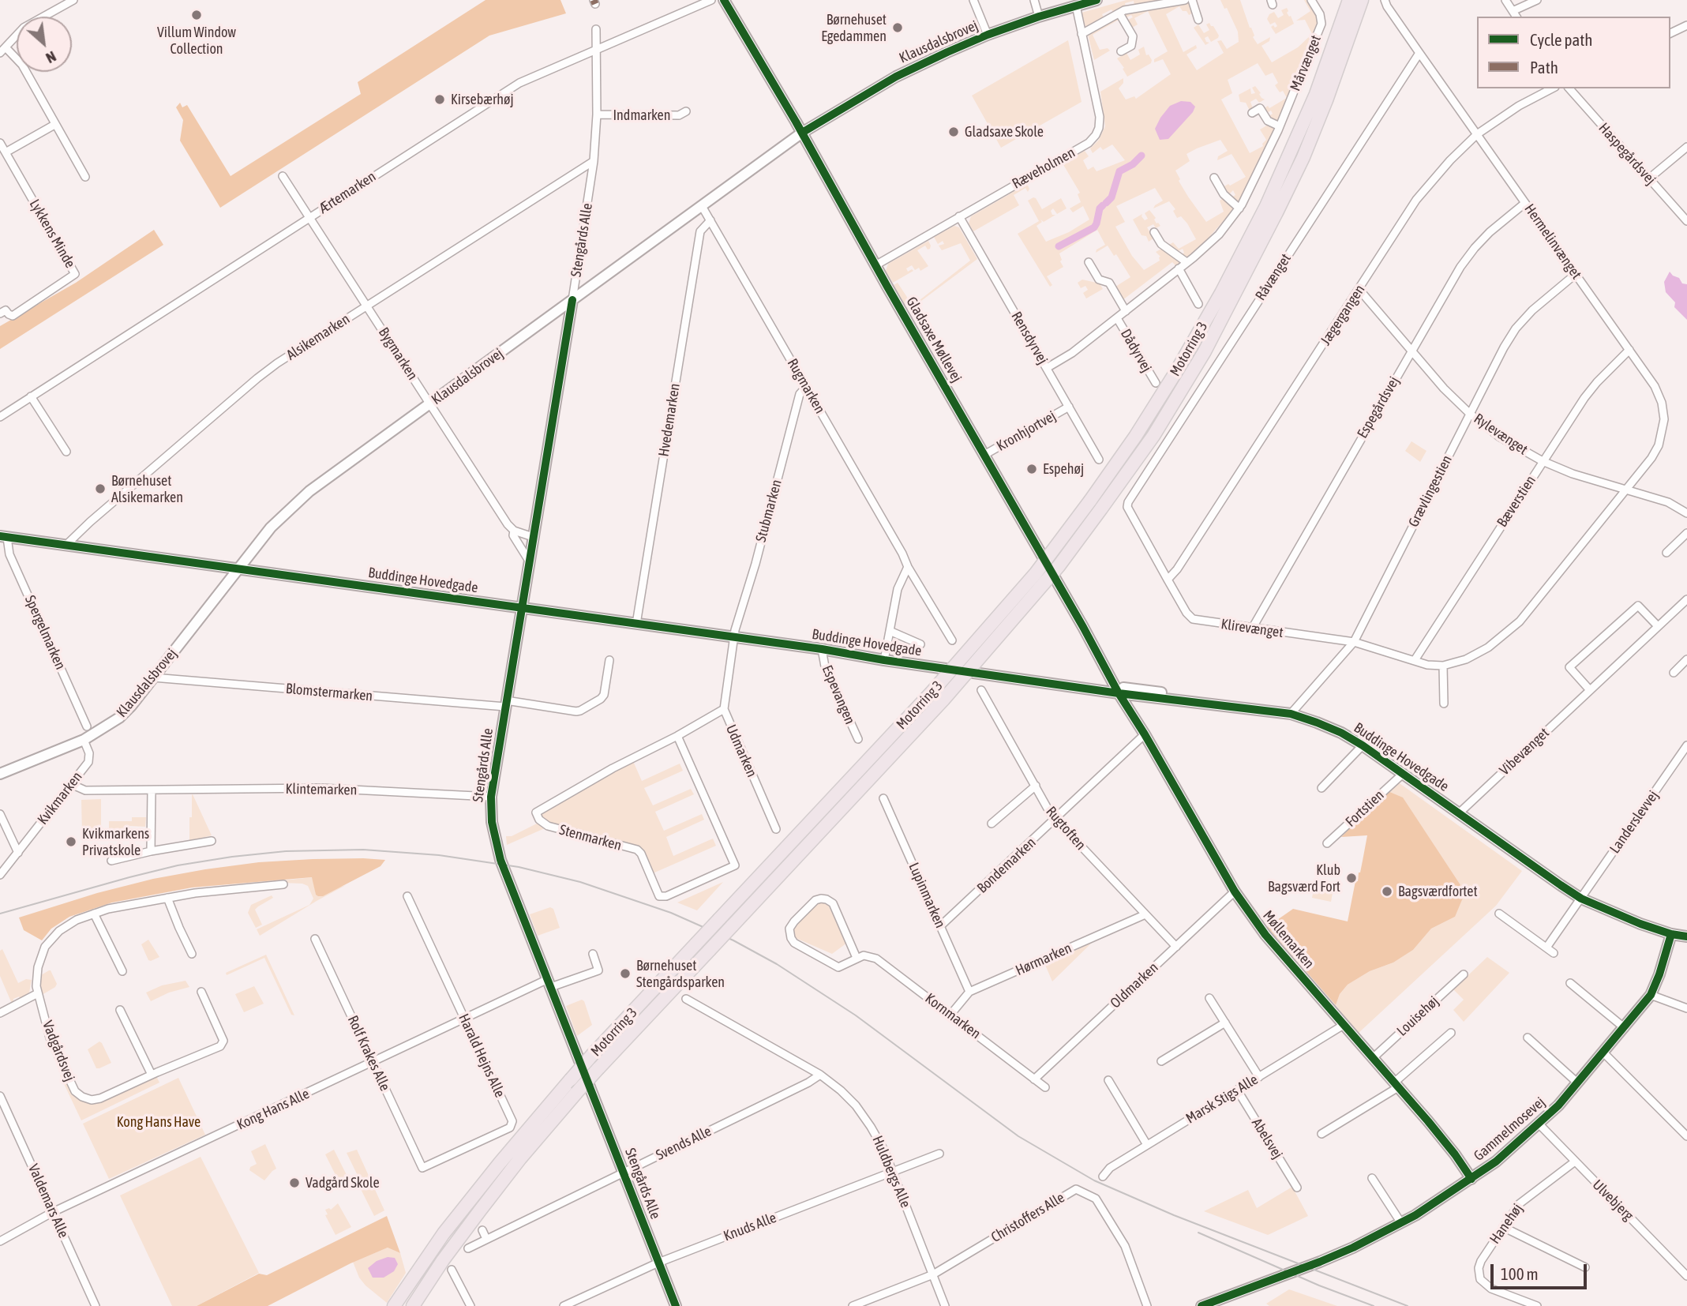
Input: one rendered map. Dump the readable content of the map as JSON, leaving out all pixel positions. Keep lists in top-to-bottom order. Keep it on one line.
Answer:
{"streets":{"highway":["Motorring 3"],"street":["Klausdalsbrovej","Mårvænget","Indmarken","Haspegårdsvej","Ræveholmen","Ærtemarken","Lykkens Minde","Stengårds Alle","Hermelinvænget","Råvænget","Jægergangen","Alsikemarken","Rensdyrvej","Gladsaxe Møllevej","Dådyrvej","Bygmarken","Rugmarken","Espegårdsvej","Hvedemarken","Kronhjortvej","Rylevænget","Grævlingestien","Bæverstien","Stubmarken","Buddinge Hovedgade","Klirevænget","Spergelmarken","Blomstermarken","Espevangen","Udmarken","Vibevænget","Klintemarken","Kvikmarken","Fortstien","Landerslevvej","Rugtoften","Stenmarken","Bondemarken","Lupinmarken","Møllemarken","Hørmarken","Oldmarken","Kornmarken","Louisehøj","Vadgårdsvej","Rolf Krakes Alle","Harald Hejns Alle","Marsk Stigs Alle","Kong Hans Alle","Gammelmosevej","Abelsvej","Svends Alle","Huldbergs Alle","Ulvebjerg","Valdemars Alle","Christoffers Alle","Hanehøj","Knuds Alle"]},"crossings":[["Klausdalsbrovej","Ræveholmen"],["Klausdalsbrovej","Stengårds Alle"],["Klausdalsbrovej","Gladsaxe Møllevej"],["Klausdalsbrovej","Bygmarken"],["Klausdalsbrovej","Rugmarken"],["Klausdalsbrovej","Buddinge Hovedgade"],["Klausdalsbrovej","Blomstermarken"],["Klausdalsbrovej","Kvikmarken"],["Mårvænget","Rensdyrvej"],["Mårvænget","Dådyrvej"],["Indmarken","Stengårds Alle"],["Ræveholmen","Rensdyrvej"],["Ræveholmen","Gladsaxe Møllevej"],["Ærtemarken","Stengårds Alle"],["Ærtemarken","Bygmarken"],["Stengårds Alle","Alsikemarken"],["Stengårds Alle","Bygmarken"],["Stengårds Alle","Buddinge Hovedgade"],["Stengårds Alle","Blomstermarken"],["Stengårds Alle","Klintemarken"],["Stengårds Alle","Kong Hans Alle"],["Stengårds Alle","Svends Alle"],["Stengårds Alle","Knuds Alle"],["Hermelinvænget","Råvænget"],["Hermelinvænget","Jægergangen"],["Hermelinvænget","Espegårdsvej"],["Hermelinvænget","Rylevænget"],["Hermelinvænget","Grævlingestien"],["Hermelinvænget","Bæverstien"],["Hermelinvænget","Klirevænget"],["Råvænget","Klirevænget"],["Jægergangen","Rylevænget"],["Jægergangen","Klirevænget"],["Alsikemarken","Bygmarken"],["Alsikemarken","Buddinge Hovedgade"],["Rensdyrvej","Kronhjortvej"],["Gladsaxe Møllevej","Kronhjortvej"],["Gladsaxe Møllevej","Buddinge Hovedgade"],["Gladsaxe Møllevej","Møllemarken"],["Rugmarken","Hvedemarken"],["Rugmarken","Stubmarken"],["Espegårdsvej","Rylevænget"],["Espegårdsvej","Klirevænget"],["Hvedemarken","Buddinge Hovedgade"],["Rylevænget","Grævlingestien"],["Rylevænget","Bæverstien"],["Rylevænget","Klirevænget"],["Grævlingestien","Buddinge Hovedgade"],["Grævlingestien","Klirevænget"],["Bæverstien","Klirevænget"],["Stubmarken","Buddinge Hovedgade"],["Stubmarken","Udmarken"],["Buddinge Hovedgade","Spergelmarken"],["Buddinge Hovedgade","Espevangen"],["Buddinge Hovedgade","Udmarken"],["Buddinge Hovedgade","Vibevænget"],["Buddinge Hovedgade","Fortstien"],["Buddinge Hovedgade","Landerslevvej"],["Buddinge Hovedgade","Møllemarken"],["Buddinge Hovedgade","Gammelmosevej"],["Udmarken","Stenmarken"],["Klintemarken","Kvikmarken"],["Rugtoften","Bondemarken"],["Rugtoften","Hørmarken"],["Rugtoften","Oldmarken"],["Bondemarken","Lupinmarken"],["Bondemarken","Møllemarken"],["Lupinmarken","Hørmarken"],["Møllemarken","Oldmarken"],["Møllemarken","Louisehøj"],["Møllemarken","Marsk Stigs Alle"],["Møllemarken","Gammelmosevej"],["Hørmarken","Kornmarken"],["Oldmarken","Kornmarken"],["Rolf Krakes Alle","Harald Hejns Alle"],["Rolf Krakes Alle","Kong Hans Alle"],["Harald Hejns Alle","Kong Hans Alle"],["Marsk Stigs Alle","Abelsvej"],["Kong Hans Alle","Valdemars Alle"],["Gammelmosevej","Ulvebjerg"],["Svends Alle","Huldbergs Alle"],["Huldbergs Alle","Christoffers Alle"],["Huldbergs Alle","Knuds Alle"],["Ulvebjerg","Hanehøj"]],"parks":["Kong Hans Have"],"places":["Villum Window Collection","Børnehuset Egedammen","Kirsebærhøj","Gladsaxe Skole","Espehøj","Børnehuset Alsikemarken","Kvikmarkens Privatskole","Klub Bagsværd Fort","Bagsværdfortet","Børnehuset Stengårdsparken","Vadgård Skole"],"legend":["Cycle path","Path"],"scale_bar":"100 m","north":"bottom right"}
